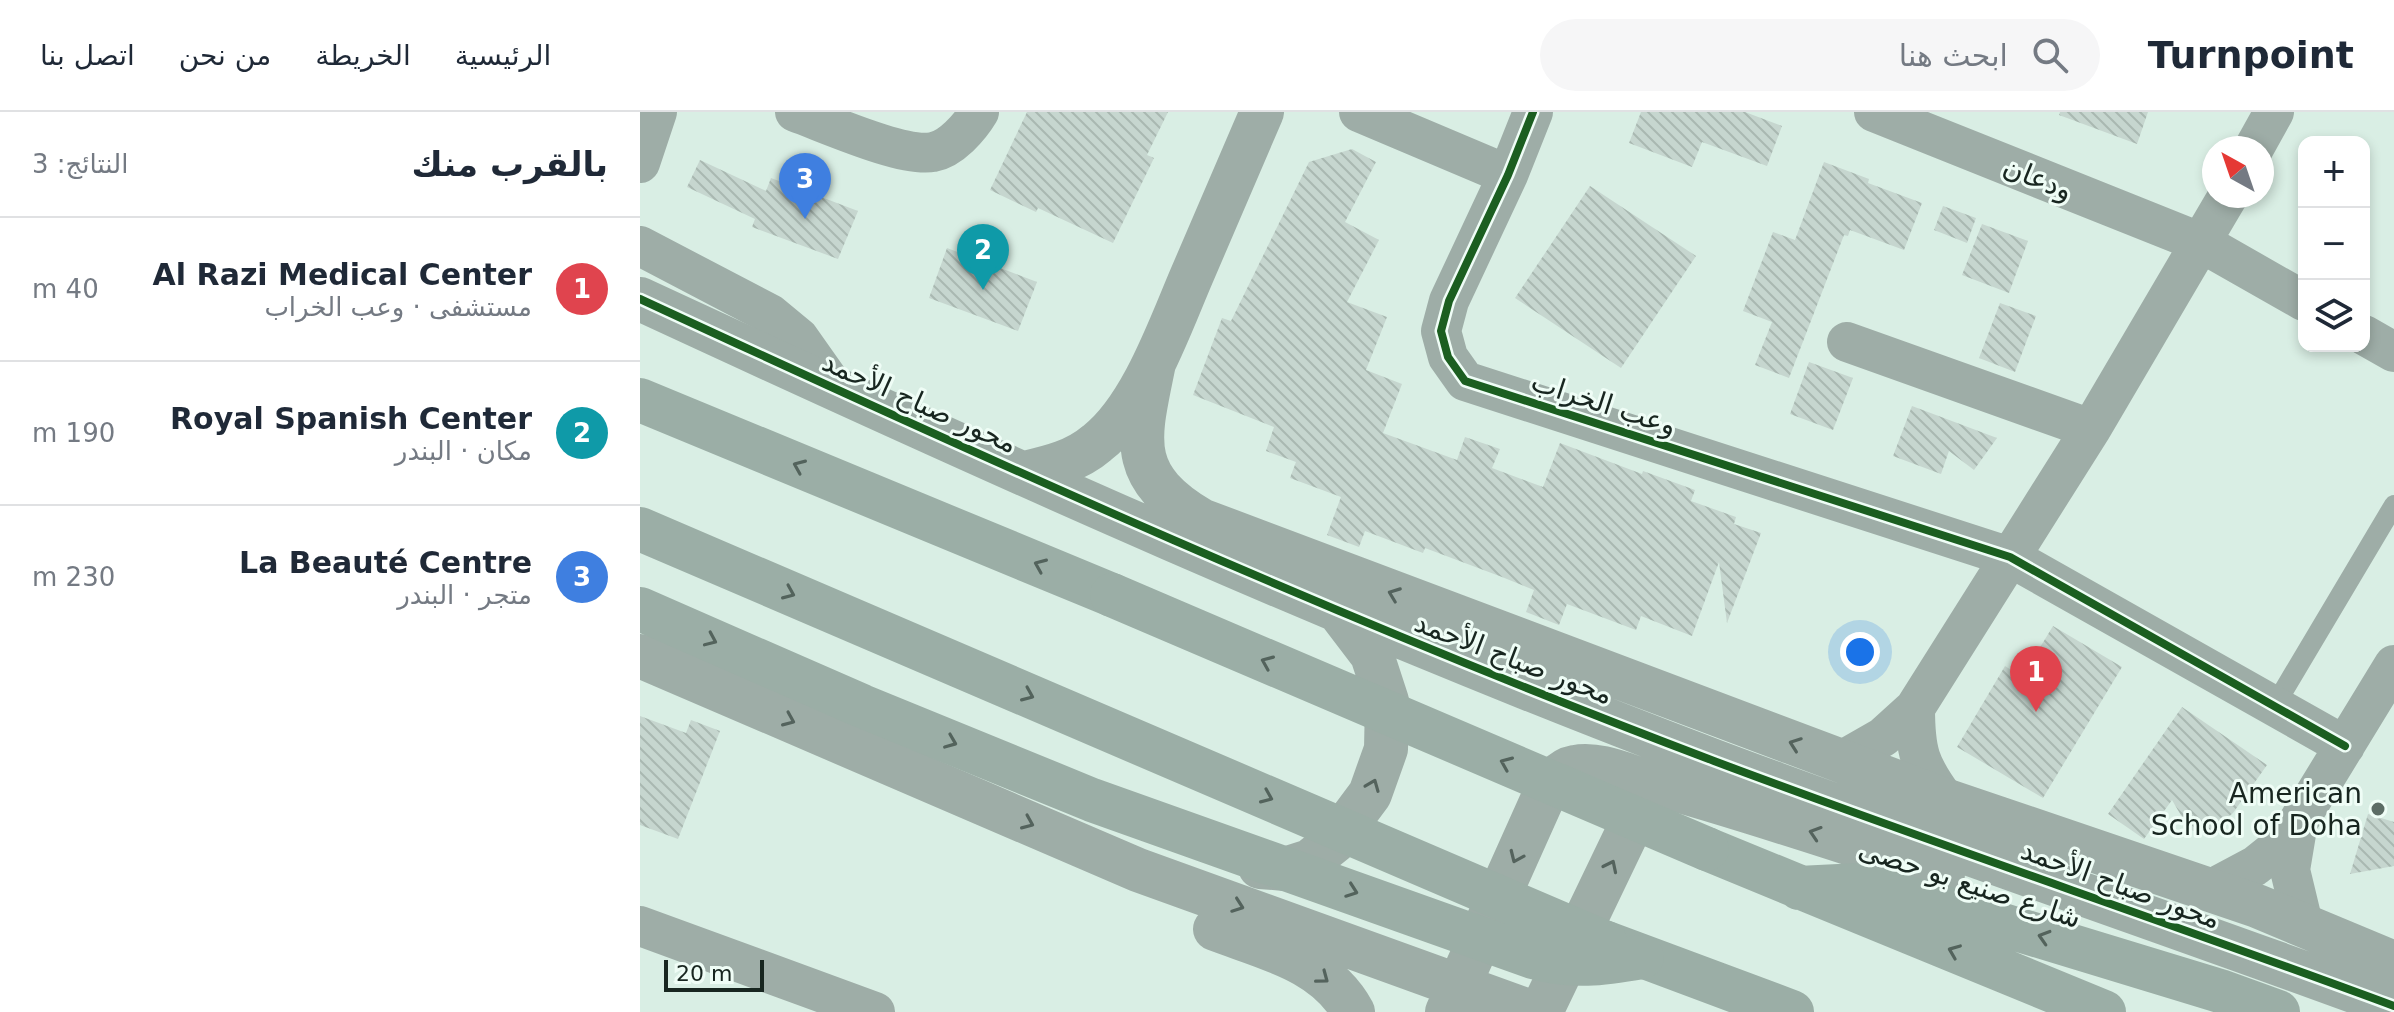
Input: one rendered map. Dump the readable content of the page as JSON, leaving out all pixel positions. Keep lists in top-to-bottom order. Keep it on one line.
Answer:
{"streets":{"street":["ودعان","محور صباح الأحمد","وعب الخراب","شارع صنيع بو حصى"]},"crossings":[["محور صباح الأحمد","شارع صنيع بو حصى"]],"one_way":["شارع صنيع بو حصى"],"places":["American School of Doha"],"scale_bar":"20 m","north":"top left","page":{"header":"Turnpoint","search":"ابحث هنا","nav":["الرئيسية","الخريطة","من نحن","اتصل بنا"],"heading":["بالقرب منك","النتائج: 3"],"map_buttons":["+","−"],"pins":["3","2","1"],"list":[{"mark":"1","name":"Al Razi Medical Center","note":"مستشفى · وعب الخراب","value":"40 m"},{"mark":"2","name":"Royal Spanish Center","note":"مكان · البندر","value":"190 m"},{"mark":"3","name":"La Beauté Centre","note":"متجر · البندر","value":"230 m"}],"scale":"20 m"}}
